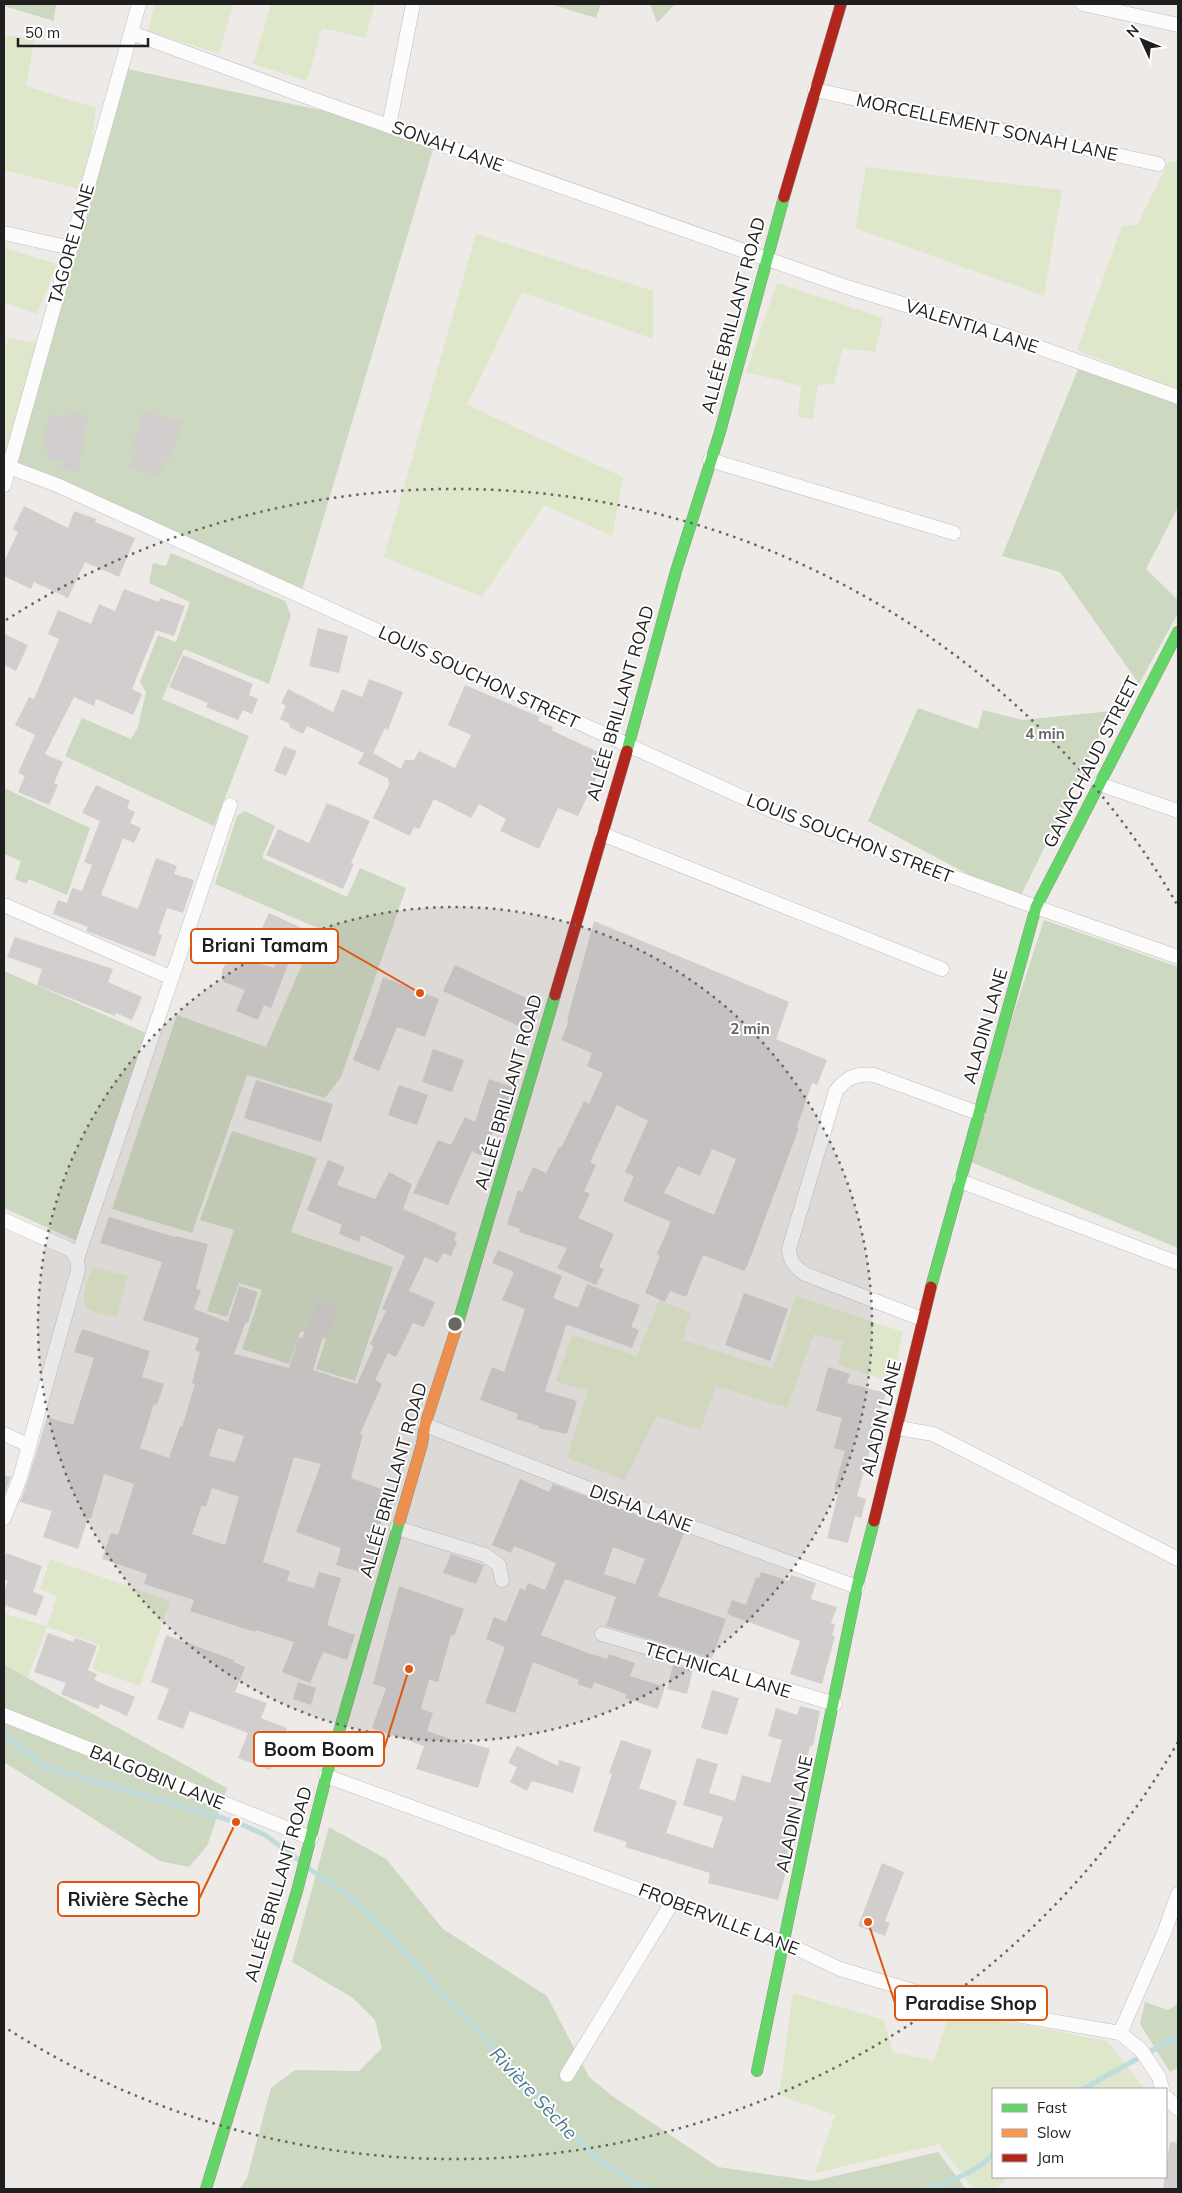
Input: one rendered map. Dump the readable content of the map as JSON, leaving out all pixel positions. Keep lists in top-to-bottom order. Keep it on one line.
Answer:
{"streets":{"main road":["ALLÉE BRILLANT ROAD","GANACHAUD STREET","ALADIN LANE"],"street":["MORCELLEMENT SONAH LANE","SONAH LANE","TAGORE LANE","VALENTIA LANE","LOUIS SOUCHON STREET","DISHA LANE","TECHNICAL LANE","BALGOBIN LANE","FROBERVILLE LANE"]},"crossings":[["MORCELLEMENT SONAH LANE","ALLÉE BRILLANT ROAD"],["SONAH LANE","TAGORE LANE"],["SONAH LANE","ALLÉE BRILLANT ROAD"],["SONAH LANE","VALENTIA LANE"],["TAGORE LANE","LOUIS SOUCHON STREET"],["ALLÉE BRILLANT ROAD","VALENTIA LANE"],["ALLÉE BRILLANT ROAD","LOUIS SOUCHON STREET"],["ALLÉE BRILLANT ROAD","DISHA LANE"],["ALLÉE BRILLANT ROAD","BALGOBIN LANE"],["ALLÉE BRILLANT ROAD","FROBERVILLE LANE"],["LOUIS SOUCHON STREET","GANACHAUD STREET"],["LOUIS SOUCHON STREET","ALADIN LANE"],["GANACHAUD STREET","ALADIN LANE"],["ALADIN LANE","DISHA LANE"],["ALADIN LANE","TECHNICAL LANE"],["ALADIN LANE","FROBERVILLE LANE"]],"water":["Rivière Sèche"],"places":["Briani Tamam","Boom Boom","Rivière Sèche","Paradise Shop"],"legend":["Fast","Slow","Jam"],"scale_bar":"50 m","north":"top left","rings":["4 min","2 min"]}
